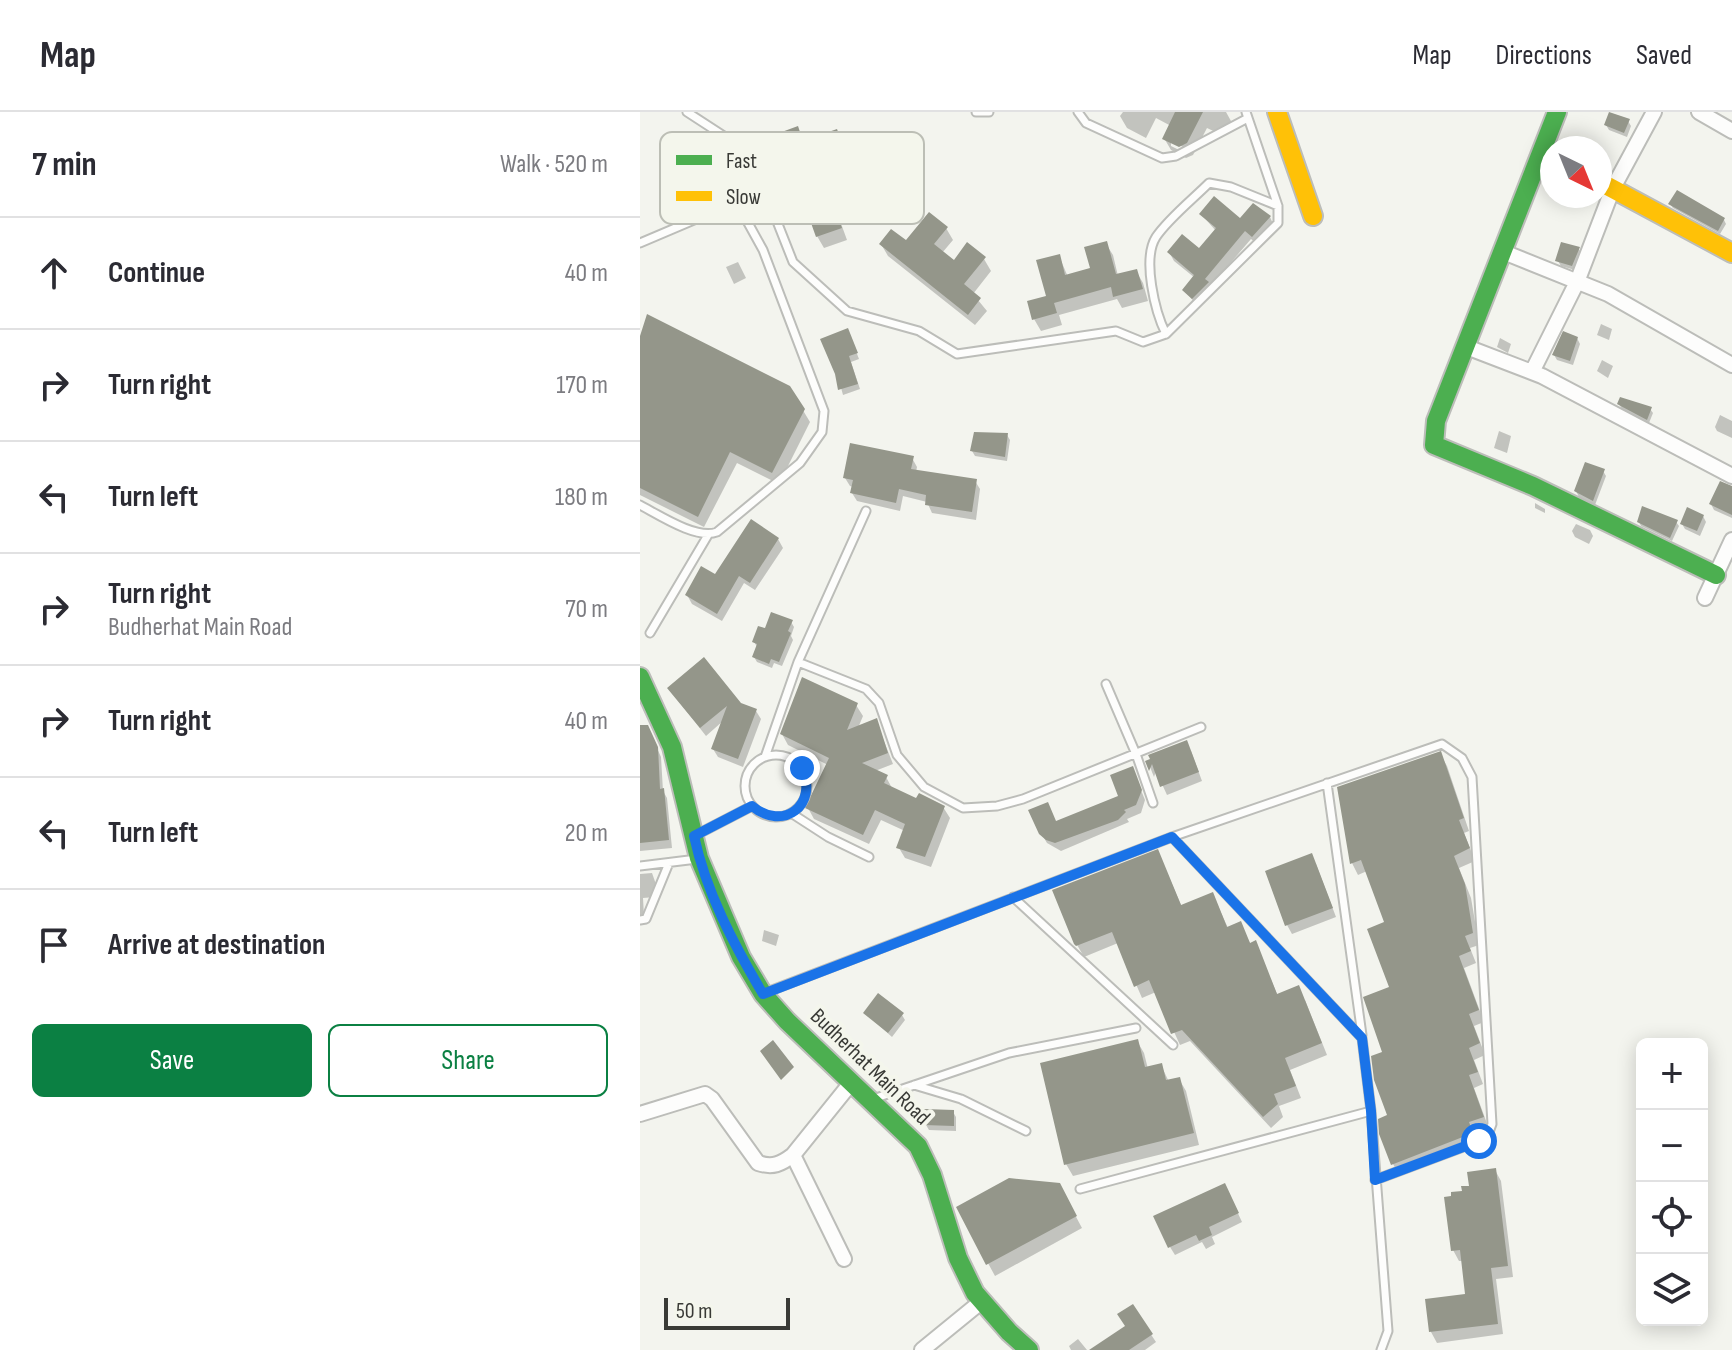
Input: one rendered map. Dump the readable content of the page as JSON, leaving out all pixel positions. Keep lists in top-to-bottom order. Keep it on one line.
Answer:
{"streets":{"street":["Budherhat Main Road"]},"legend":["Fast","Slow"],"scale_bar":"50 m","north":"bottom right","page":{"header":"Map","nav":["Map","Directions","Saved"],"heading":["7 min","Walk · 520 m"],"list":[["Continue","40 m"],["Turn right","170 m"],["Turn left","180 m"],["Turn right","Budherhat Main Road","70 m"],["Turn right","40 m"],["Turn left","20 m"],"Arrive at destination"],"buttons":["Save","Share"],"map_buttons":["+","−"],"scale":"50 m"}}
